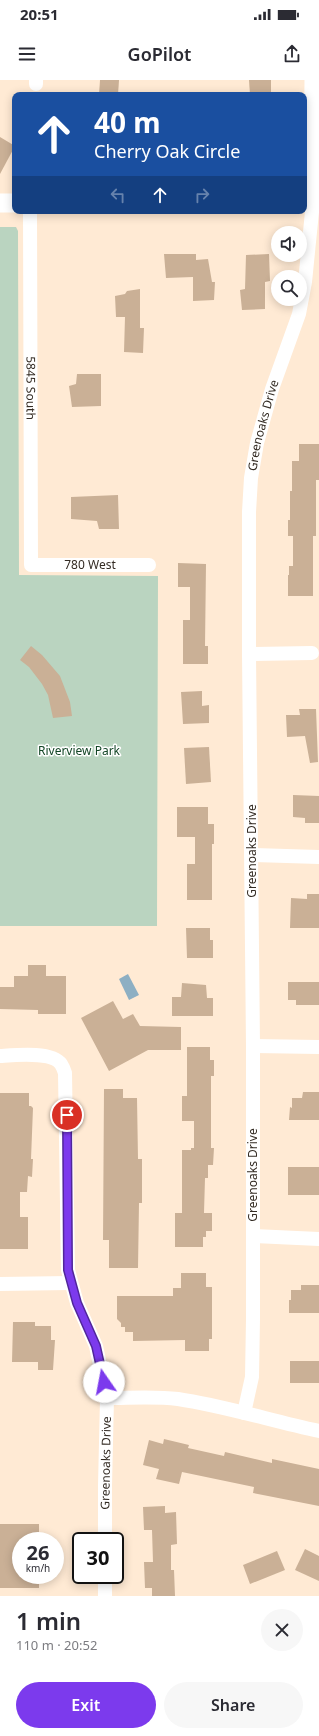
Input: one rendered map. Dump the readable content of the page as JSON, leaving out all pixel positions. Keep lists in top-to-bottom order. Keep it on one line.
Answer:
{"streets":{"street":["5845 South","Greenoaks Drive","780 West"]},"crossings":[["5845 South","780 West"]],"parks":["Riverview Park"],"page":{"status":"20:51","header":"GoPilot","turn":["40 m","Cherry Oak Circle"],"speed":"26 km/h","limit":"30","heading":["1 min","110 m · 20:52"],"buttons":["Exit","Share"]}}
